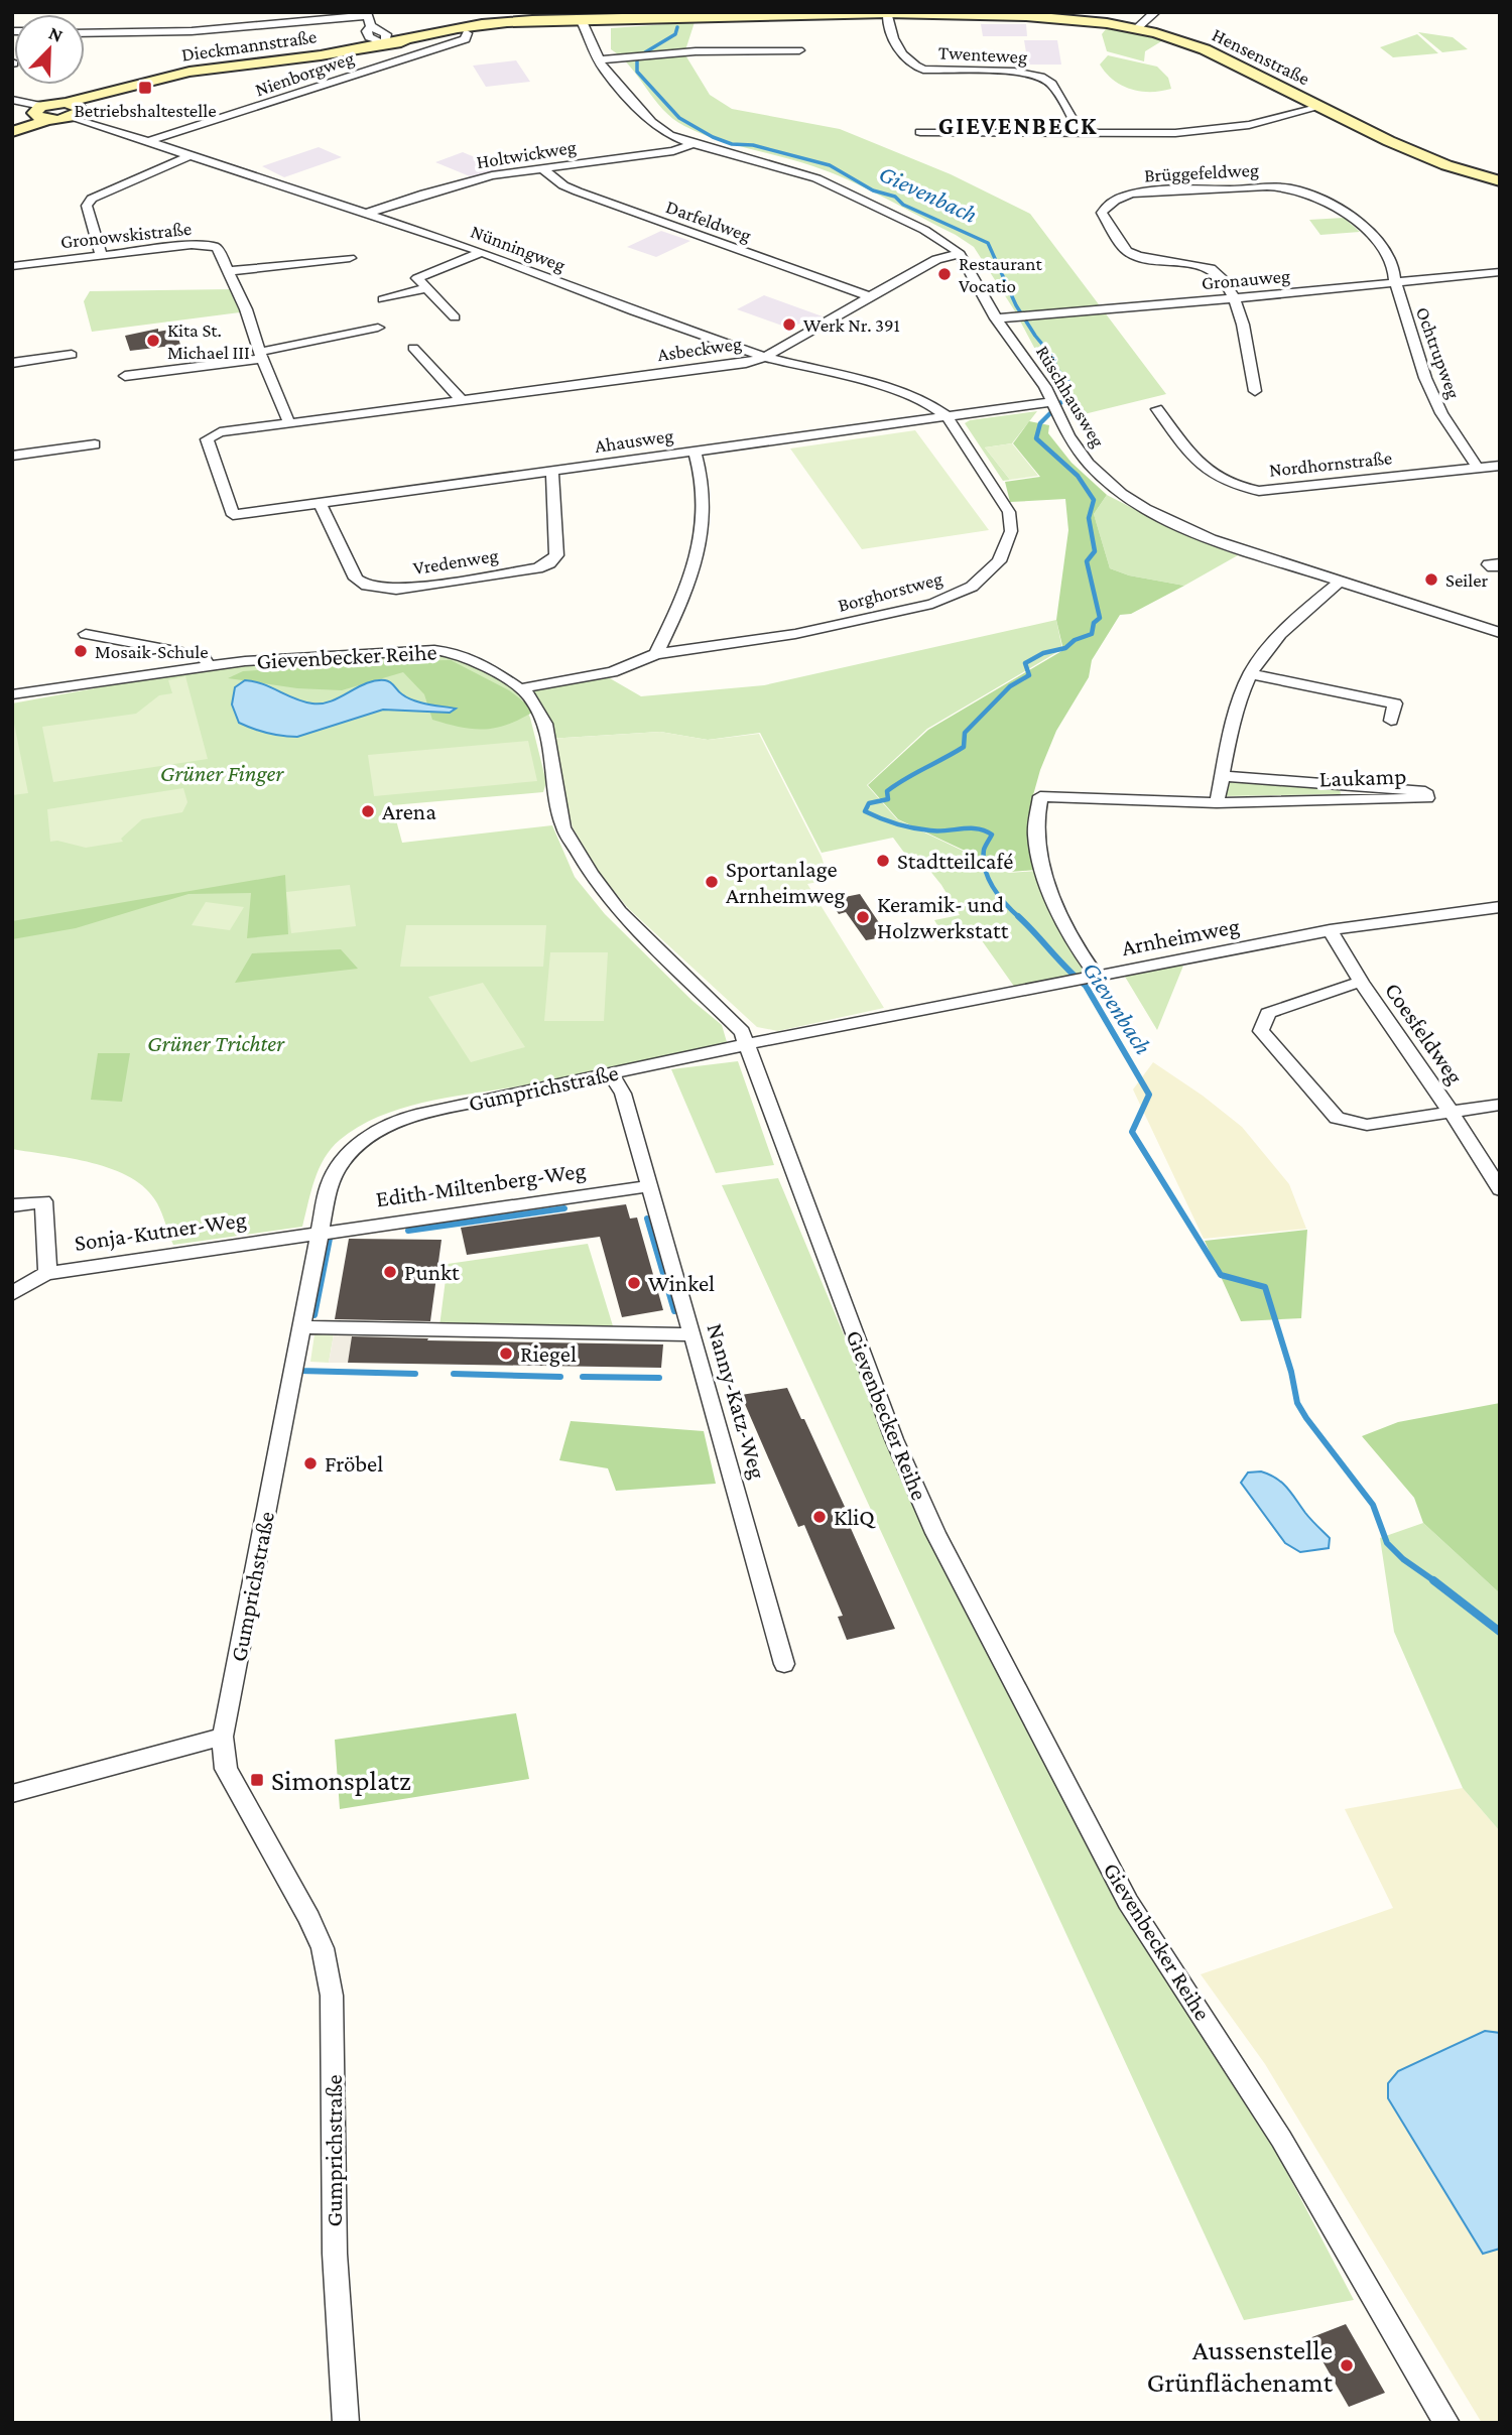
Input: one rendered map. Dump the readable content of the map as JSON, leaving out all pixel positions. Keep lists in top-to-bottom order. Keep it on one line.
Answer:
{"streets":{"main road":["Dieckmannstraße","Hensenstraße"],"street":["Twenteweg","Nienborgweg","Holtwickweg","Brüggefeldweg","Darfeldweg","Gronowskistraße","Nünningweg","Gronauweg","Asbeckweg","Ochtrupweg","Rüschhausweg","Ahausweg","Nordhornstraße","Vredenweg","Borghorstweg","Gievenbecker Reihe","Laukamp","Arnheimweg","Coesfeldweg","Gumprichstraße","Edith-Miltenberg-Weg","Sonja-Kutner-Weg","Nanny-Katz-Weg"]},"crossings":[["Dieckmannstraße","Hensenstraße"],["Dieckmannstraße","Nienborgweg"],["Dieckmannstraße","Nünningweg"],["Dieckmannstraße","Rüschhausweg"],["Twenteweg","Hensenstraße"],["Hensenstraße","Rüschhausweg"],["Nienborgweg","Nünningweg"],["Holtwickweg","Darfeldweg"],["Holtwickweg","Nünningweg"],["Holtwickweg","Rüschhausweg"],["Brüggefeldweg","Gronauweg"],["Brüggefeldweg","Ochtrupweg"],["Darfeldweg","Asbeckweg"],["Gronowskistraße","Asbeckweg"],["Nünningweg","Asbeckweg"],["Nünningweg","Ahausweg"],["Nünningweg","Borghorstweg"],["Gronauweg","Ochtrupweg"],["Gronauweg","Rüschhausweg"],["Asbeckweg","Rüschhausweg"],["Asbeckweg","Ahausweg"],["Ochtrupweg","Nordhornstraße"],["Rüschhausweg","Ahausweg"],["Ahausweg","Vredenweg"],["Ahausweg","Borghorstweg"],["Borghorstweg","Gievenbecker Reihe"],["Gievenbecker Reihe","Arnheimweg"],["Gievenbecker Reihe","Gumprichstraße"],["Laukamp","Arnheimweg"],["Arnheimweg","Coesfeldweg"],["Arnheimweg","Gumprichstraße"],["Gumprichstraße","Edith-Miltenberg-Weg"],["Gumprichstraße","Sonja-Kutner-Weg"],["Gumprichstraße","Nanny-Katz-Weg"],["Edith-Miltenberg-Weg","Sonja-Kutner-Weg"],["Edith-Miltenberg-Weg","Nanny-Katz-Weg"]],"districts":["GIEVENBECK"],"water":["Gievenbach"],"parks":["Grüner Finger","Grüner Trichter"],"places":{"transit":["Betriebshaltestelle","Simonsplatz"],"other":["Restaurant Vocatio","Werk Nr. 391","Kita St. Michael III","Seiler","Mosaik-Schule","Arena","Stadtteilcafé","Sportanlage Arnheimweg","Keramik- und Holzwerkstatt","Punkt","Winkel","Riegel","Fröbel","KliQ","Aussenstelle Grünflächenamt"]},"north":"top right"}
